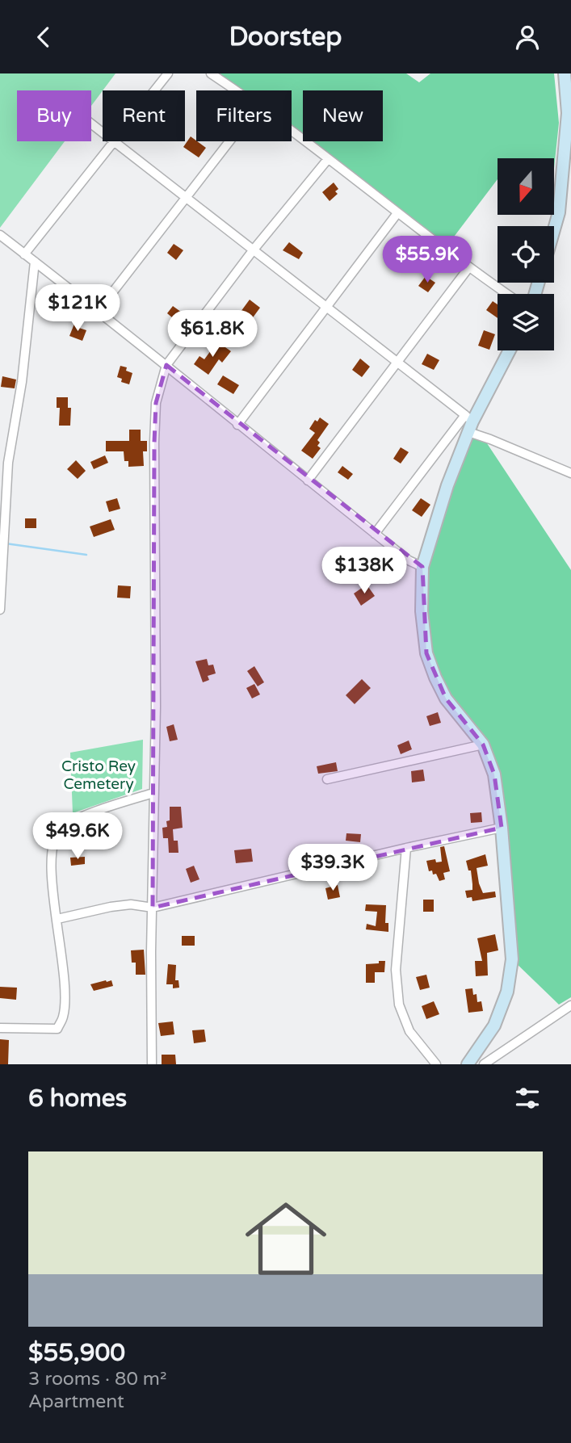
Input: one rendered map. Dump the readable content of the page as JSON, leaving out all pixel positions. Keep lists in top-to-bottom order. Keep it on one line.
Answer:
{"parks":["Cristo Rey Cemetery"],"north":"bottom","page":{"header":"Doorstep","chip":["Buy","Rent","Filters","New"],"price":["$55.9K","$121K","$61.8K","$138K","$49.6K","$39.3K"],"heading":"6 homes","list":[{"name":"$55,900","note":"3 rooms · 80 m² · Apartment"}]}}
